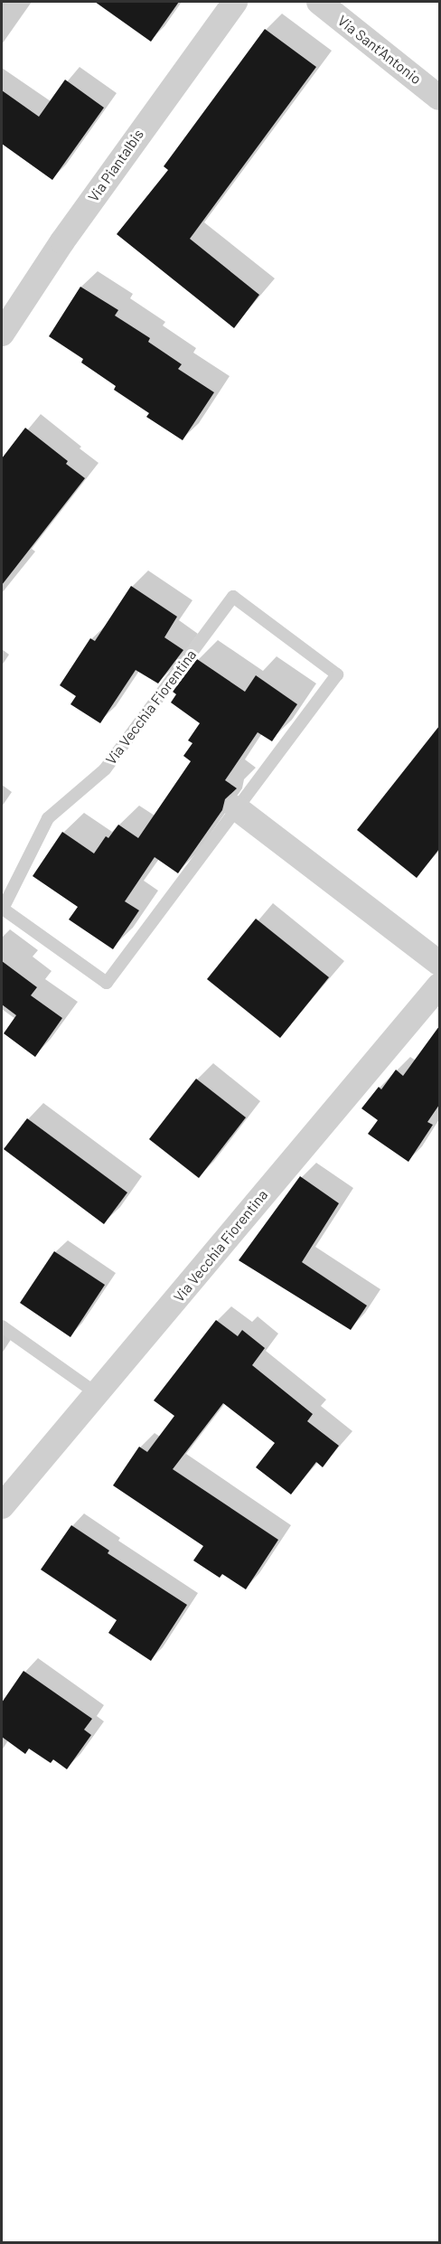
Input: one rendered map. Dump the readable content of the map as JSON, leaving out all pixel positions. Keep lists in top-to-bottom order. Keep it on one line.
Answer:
{"streets":{"street":["Via Sant'Antonio","Via Piantalbis","Via Vecchia Fiorentina"]}}
